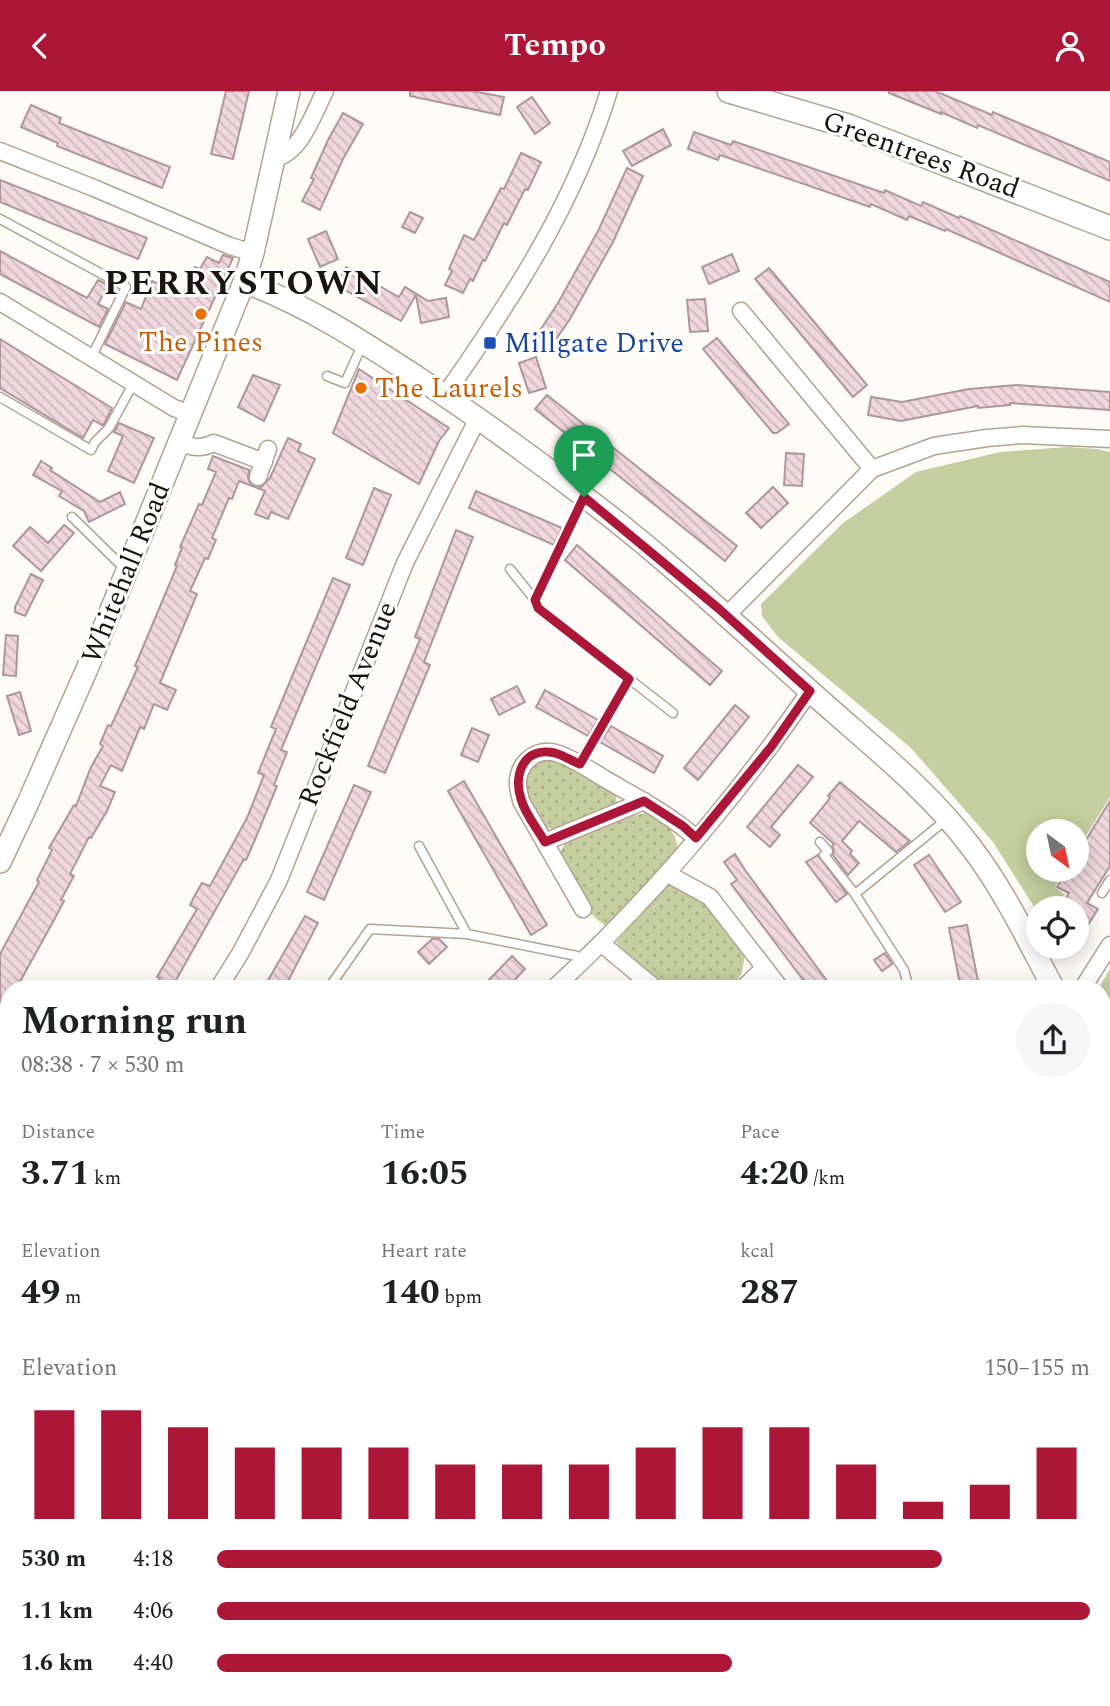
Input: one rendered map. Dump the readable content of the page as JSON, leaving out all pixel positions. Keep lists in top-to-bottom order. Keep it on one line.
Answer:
{"streets":{"main road":["Greentrees Road"],"street":["Whitehall Road","Rockfield Avenue"]},"districts":["PERRYSTOWN"],"places":{"other":["The Pines","The Laurels"],"transit":["Millgate Drive"]},"north":"bottom right","page":{"header":"Tempo","heading":["Morning run","08:38 · 7 × 530 m"],"stats":[["Distance","3.71 km"],["Time","16:05"],["Pace","4:20 /km"],["Elevation","49 m"],["Heart rate","140 bpm"],["kcal","287"]],"chart":["Elevation","150–155 m"],"list":[{"name":"530 m","note":"4:18"},{"name":"1.1 km","note":"4:06"},{"name":"1.6 km","note":"4:40"}]}}
